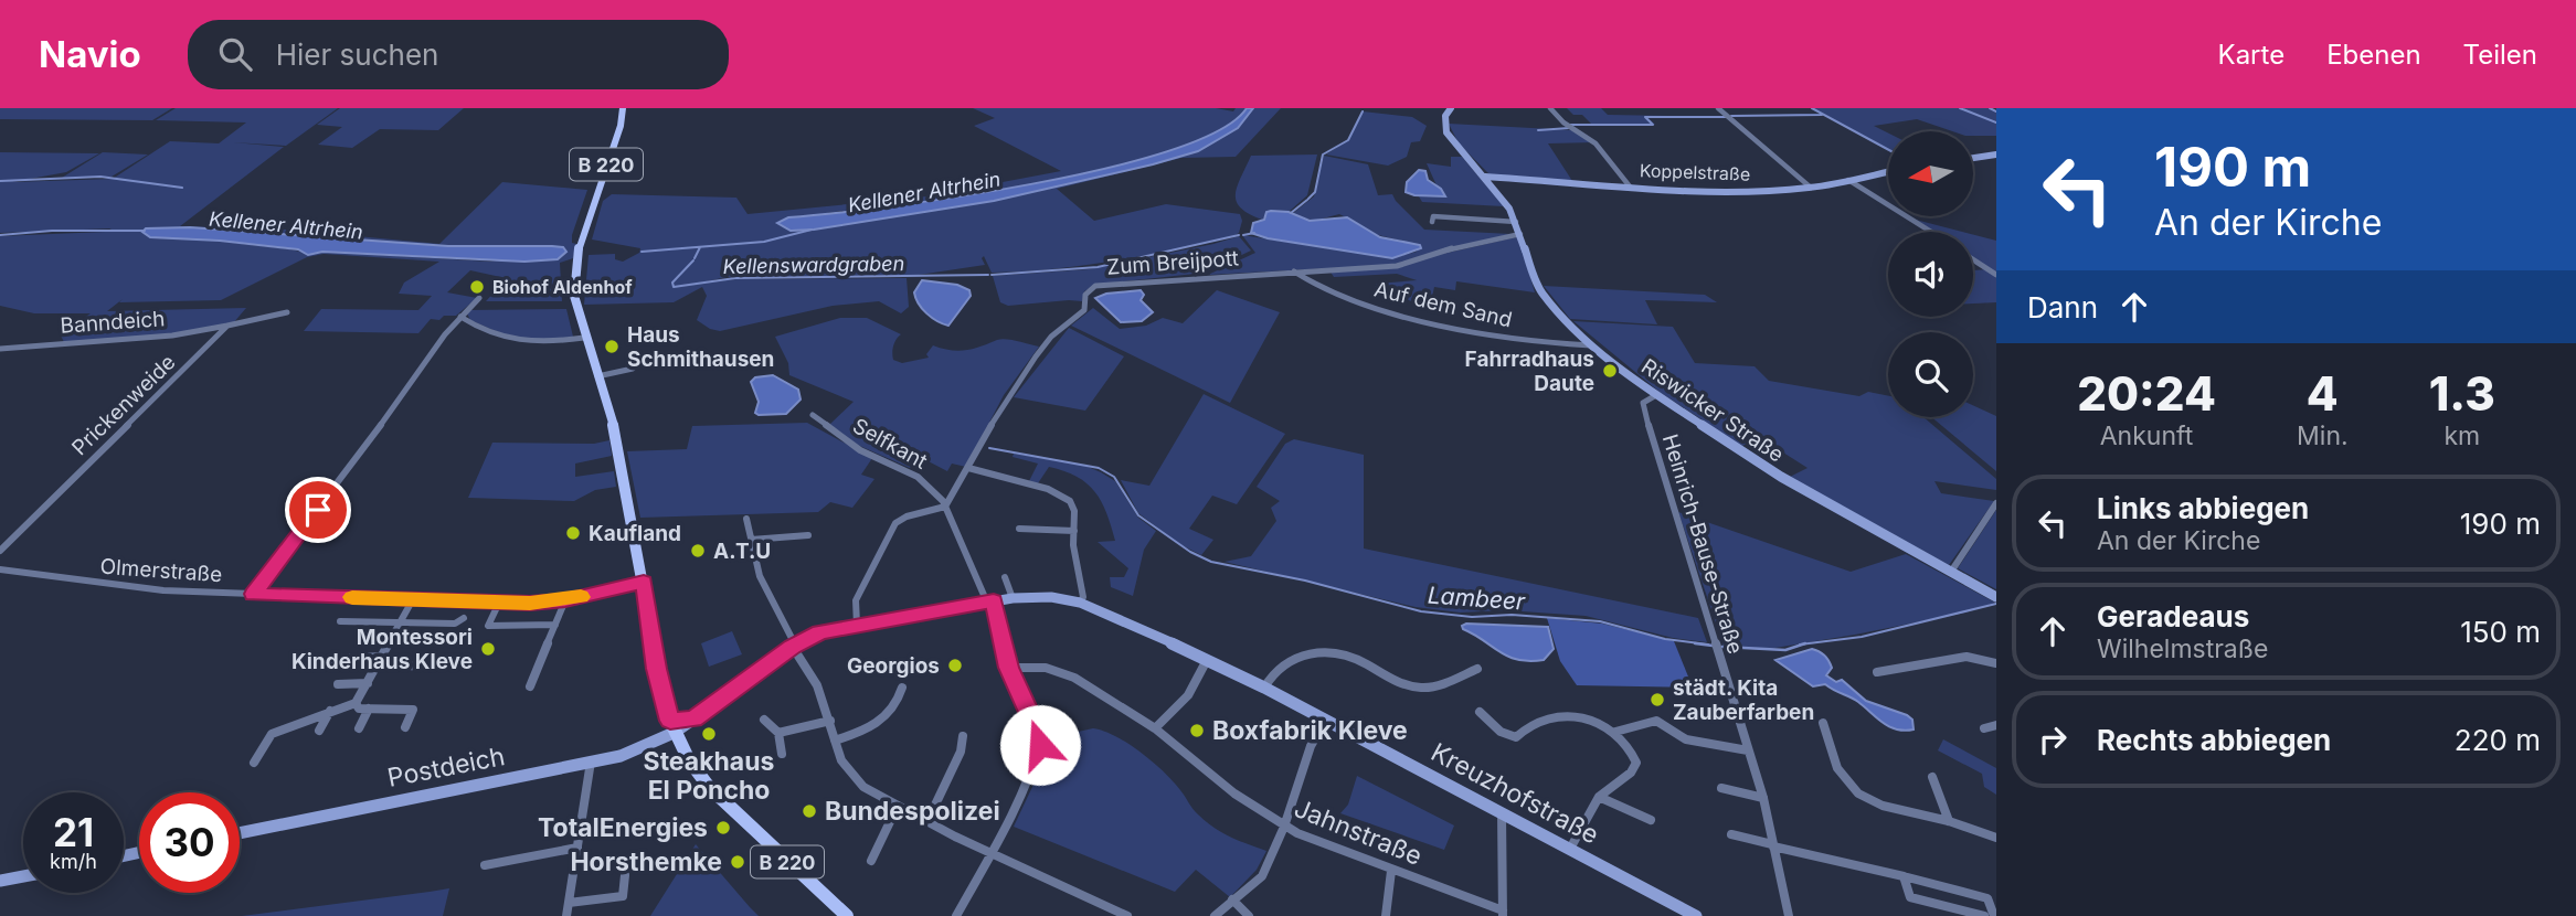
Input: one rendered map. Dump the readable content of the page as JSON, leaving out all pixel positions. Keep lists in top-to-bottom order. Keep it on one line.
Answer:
{"streets":{"main road":["B 220"],"street":["Koppelstraße","Zum Breijpott","Auf dem Sand","Banndeich","Prickenweide","Riswicker Straße","Selfkant","Heinrich-Bause-Straße","Olmerstraße","Postdeich","Kreuzhofstraße","Jahnstraße"]},"crossings":[["B 220","Olmerstraße"],["B 220","Postdeich"],["Koppelstraße","Riswicker Straße"],["Zum Breijpott","Auf dem Sand"],["Zum Breijpott","Riswicker Straße"],["Zum Breijpott","Selfkant"],["Auf dem Sand","Riswicker Straße"],["Banndeich","Prickenweide"],["Riswicker Straße","Heinrich-Bause-Straße"],["Selfkant","Kreuzhofstraße"],["Selfkant","Jahnstraße"],["Postdeich","Kreuzhofstraße"]],"water":["Kellener Altrhein","Kellenswardgraben","Lambeer"],"places":["Biohof Aldenhof","Haus Schmithausen","Fahrradhaus Daute","Kaufland","A.T.U","Montessori Kinderhaus Kleve","Georgios","städt. Kita Zauberfarben","Boxfabrik Kleve","Steakhaus El Poncho","Bundespolizei","TotalEnergies","Horsthemke"],"north":"left","page":{"header":"Navio","search":"Hier suchen","nav":["Karte","Ebenen","Teilen"],"turn":["190 m","An der Kirche"],"then":"Dann","eta":["20:24","Ankunft","4","Min.","1.3","km"],"list":[{"name":"Links abbiegen","note":"An der Kirche","value":"190 m"},{"name":"Geradeaus","note":"Wilhelmstraße","value":"150 m"},{"name":"Rechts abbiegen","value":"220 m"}],"speed":"21 km/h","limit":"30"}}
